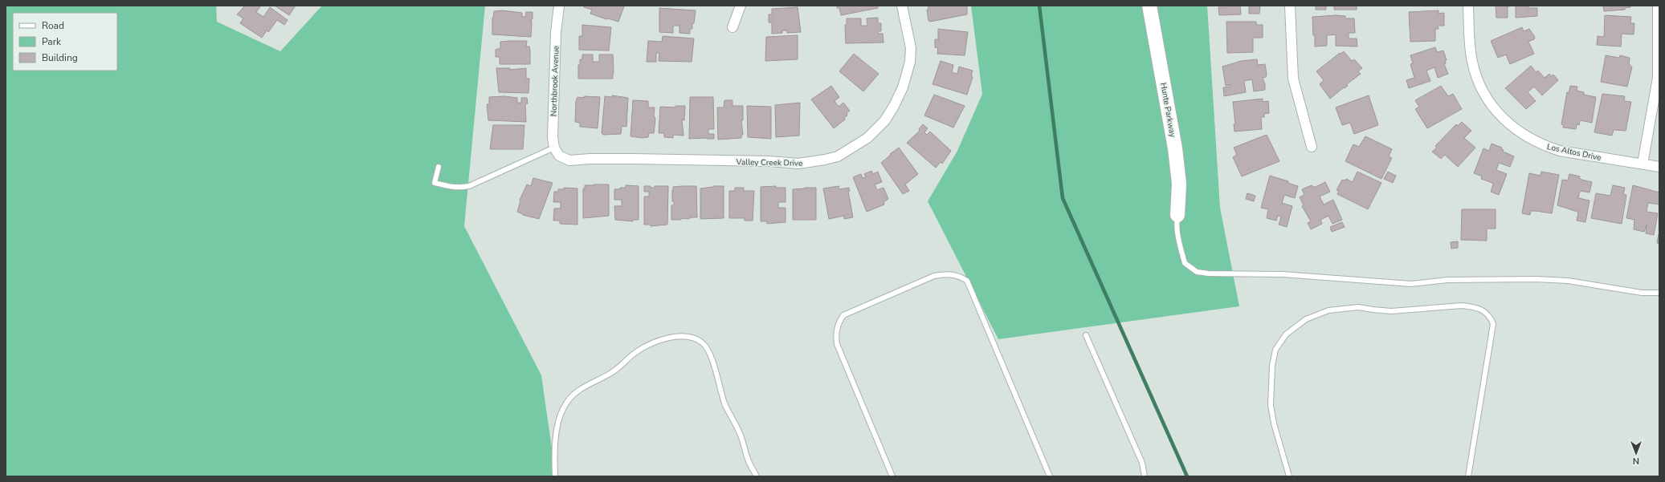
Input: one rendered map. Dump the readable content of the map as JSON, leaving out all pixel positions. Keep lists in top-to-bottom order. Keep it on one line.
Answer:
{"streets":{"street":["Northbrook Avenue","Hunte Parkway","Los Altos Drive","Valley Creek Drive"]},"crossings":[["Northbrook Avenue","Valley Creek Drive"]],"legend":["Road","Park","Building"],"north":"bottom"}
